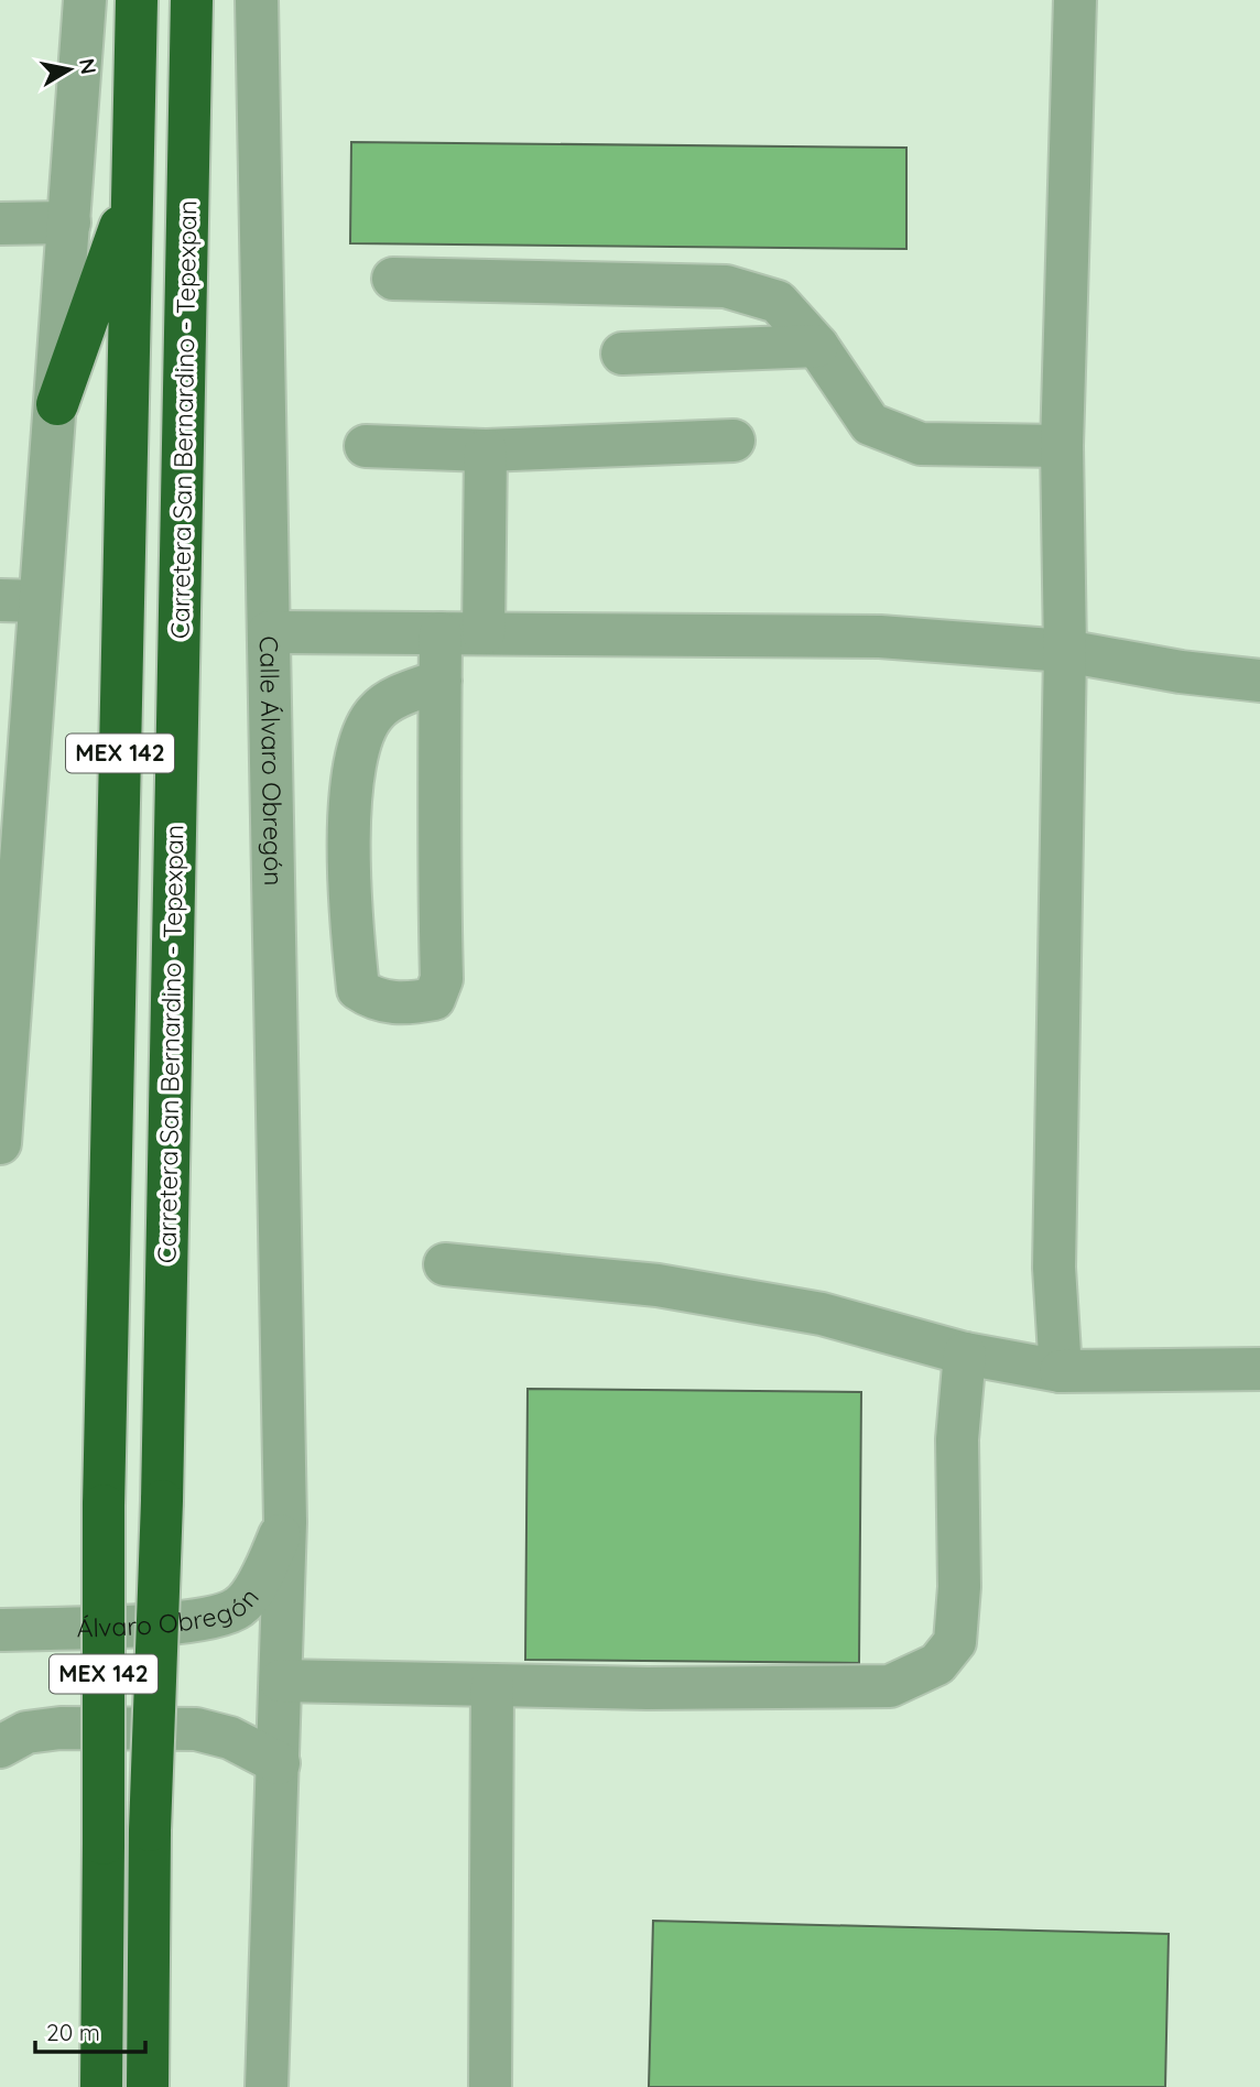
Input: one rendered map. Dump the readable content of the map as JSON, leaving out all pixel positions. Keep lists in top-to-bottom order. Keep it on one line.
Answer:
{"streets":{"highway":["Carretera San Bernardino - Tepexpan","MEX 142"],"street":["Calle Álvaro Obregón","Álvaro Obregón"]},"crossings":[["Calle Álvaro Obregón","Álvaro Obregón"]],"scale_bar":"20 m","north":"right"}
